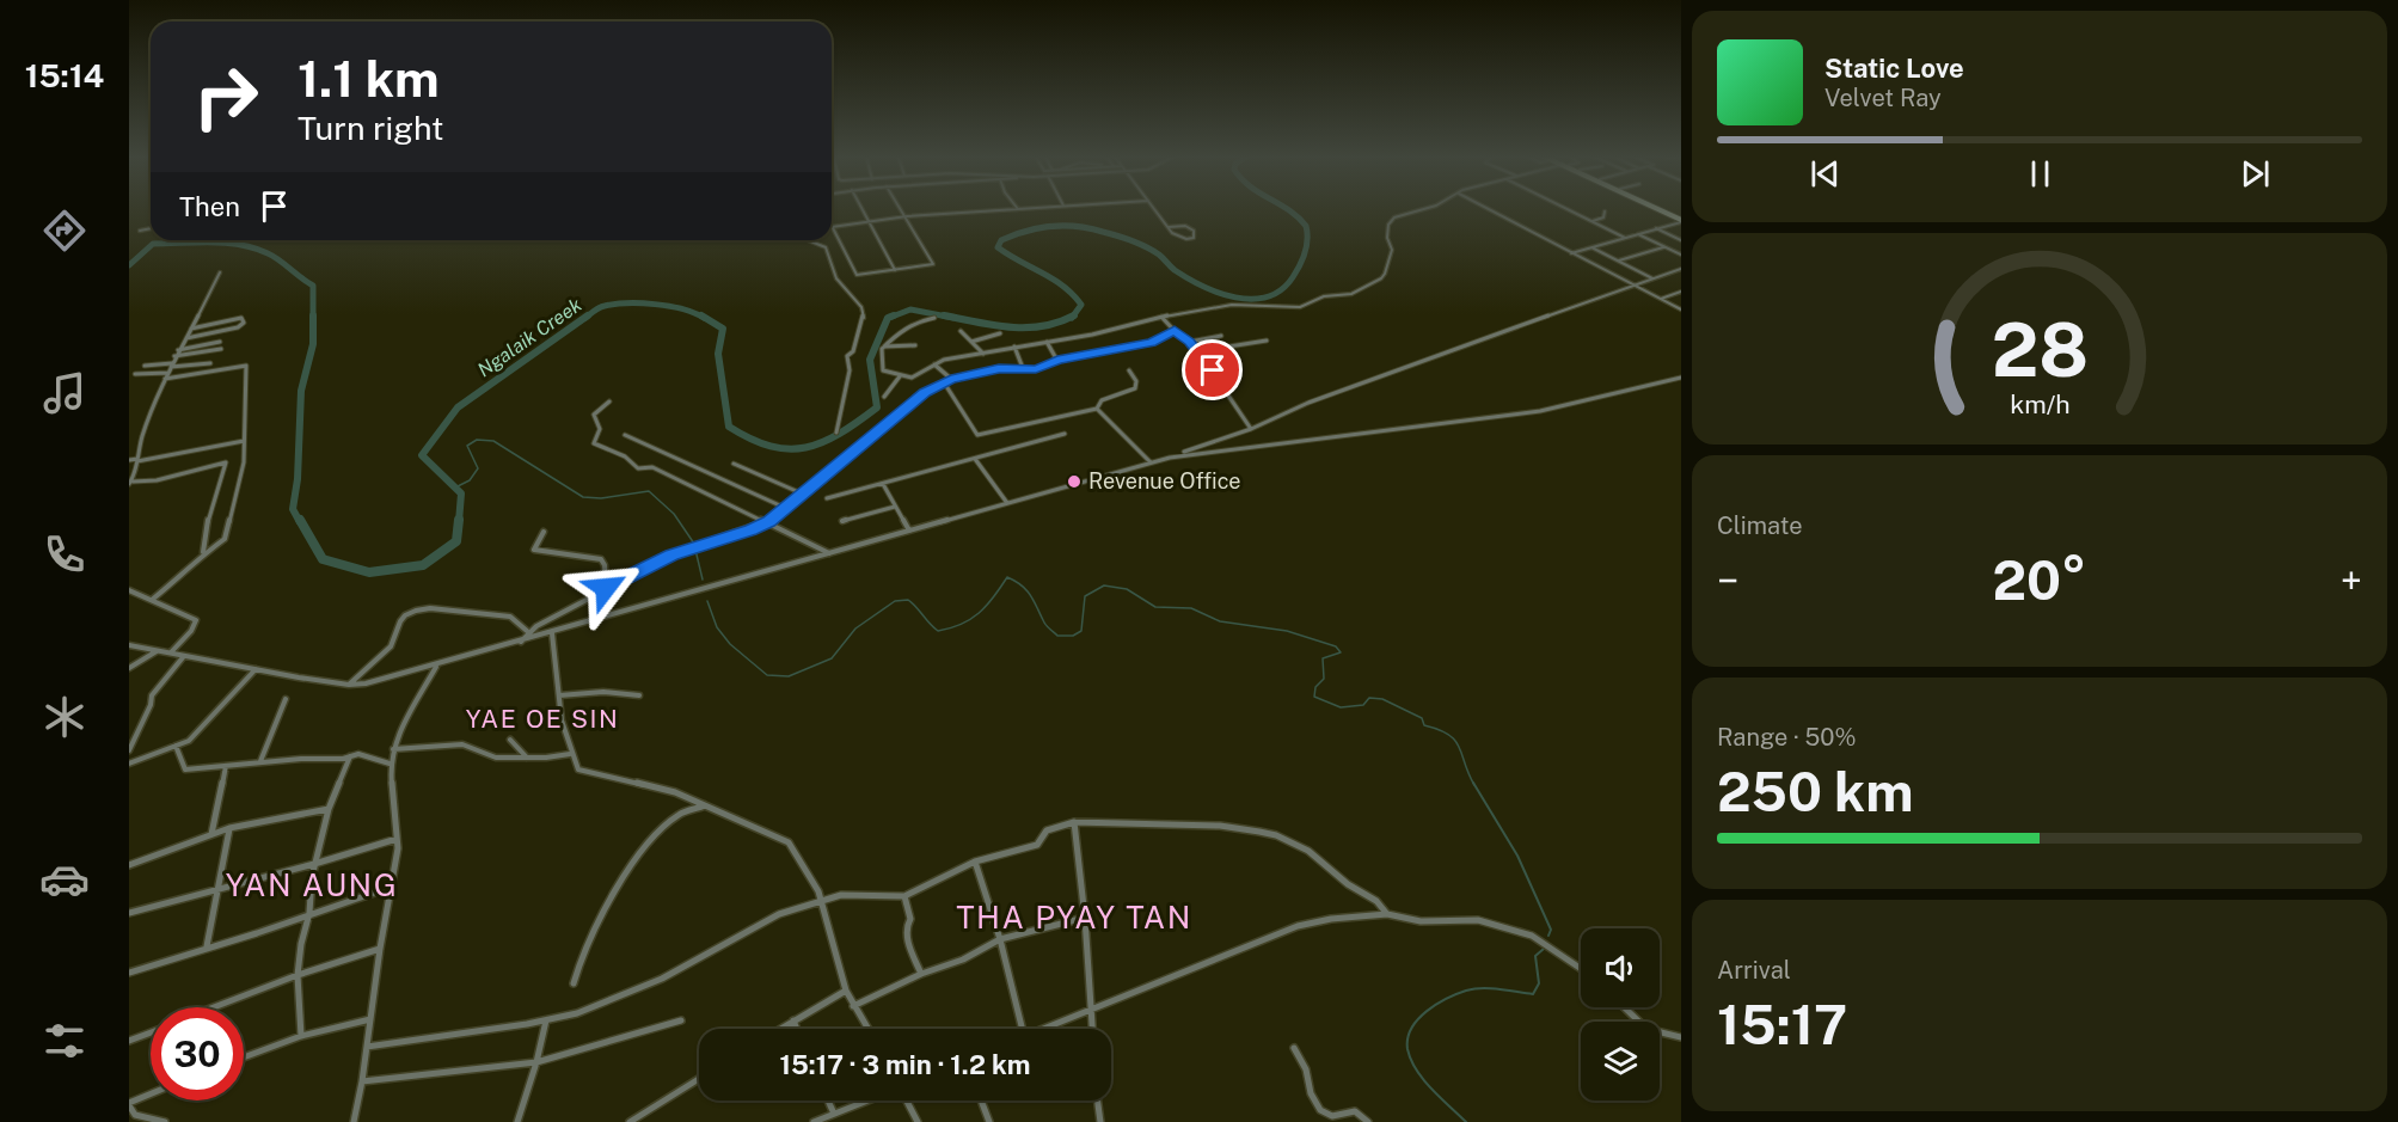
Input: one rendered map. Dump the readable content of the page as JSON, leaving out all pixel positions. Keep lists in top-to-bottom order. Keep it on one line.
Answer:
{"districts":["YAE OE SIN","YAN AUNG","THA PYAY TAN"],"water":["Ngalaik Creek"],"places":["Revenue Office"],"page":{"tabs":"15:14","turn":["1.1 km","Turn right"],"song":["Static Love","Velvet Ray"],"then":"Then","tile":["Climate",["Range · 50%","250 km"],["Arrival","15:17"]],"heat":["−","20°","+"],"limit":"30","trip":"15:17 · 3 min · 1.2 km","gauge":["28","km/h"]}}
